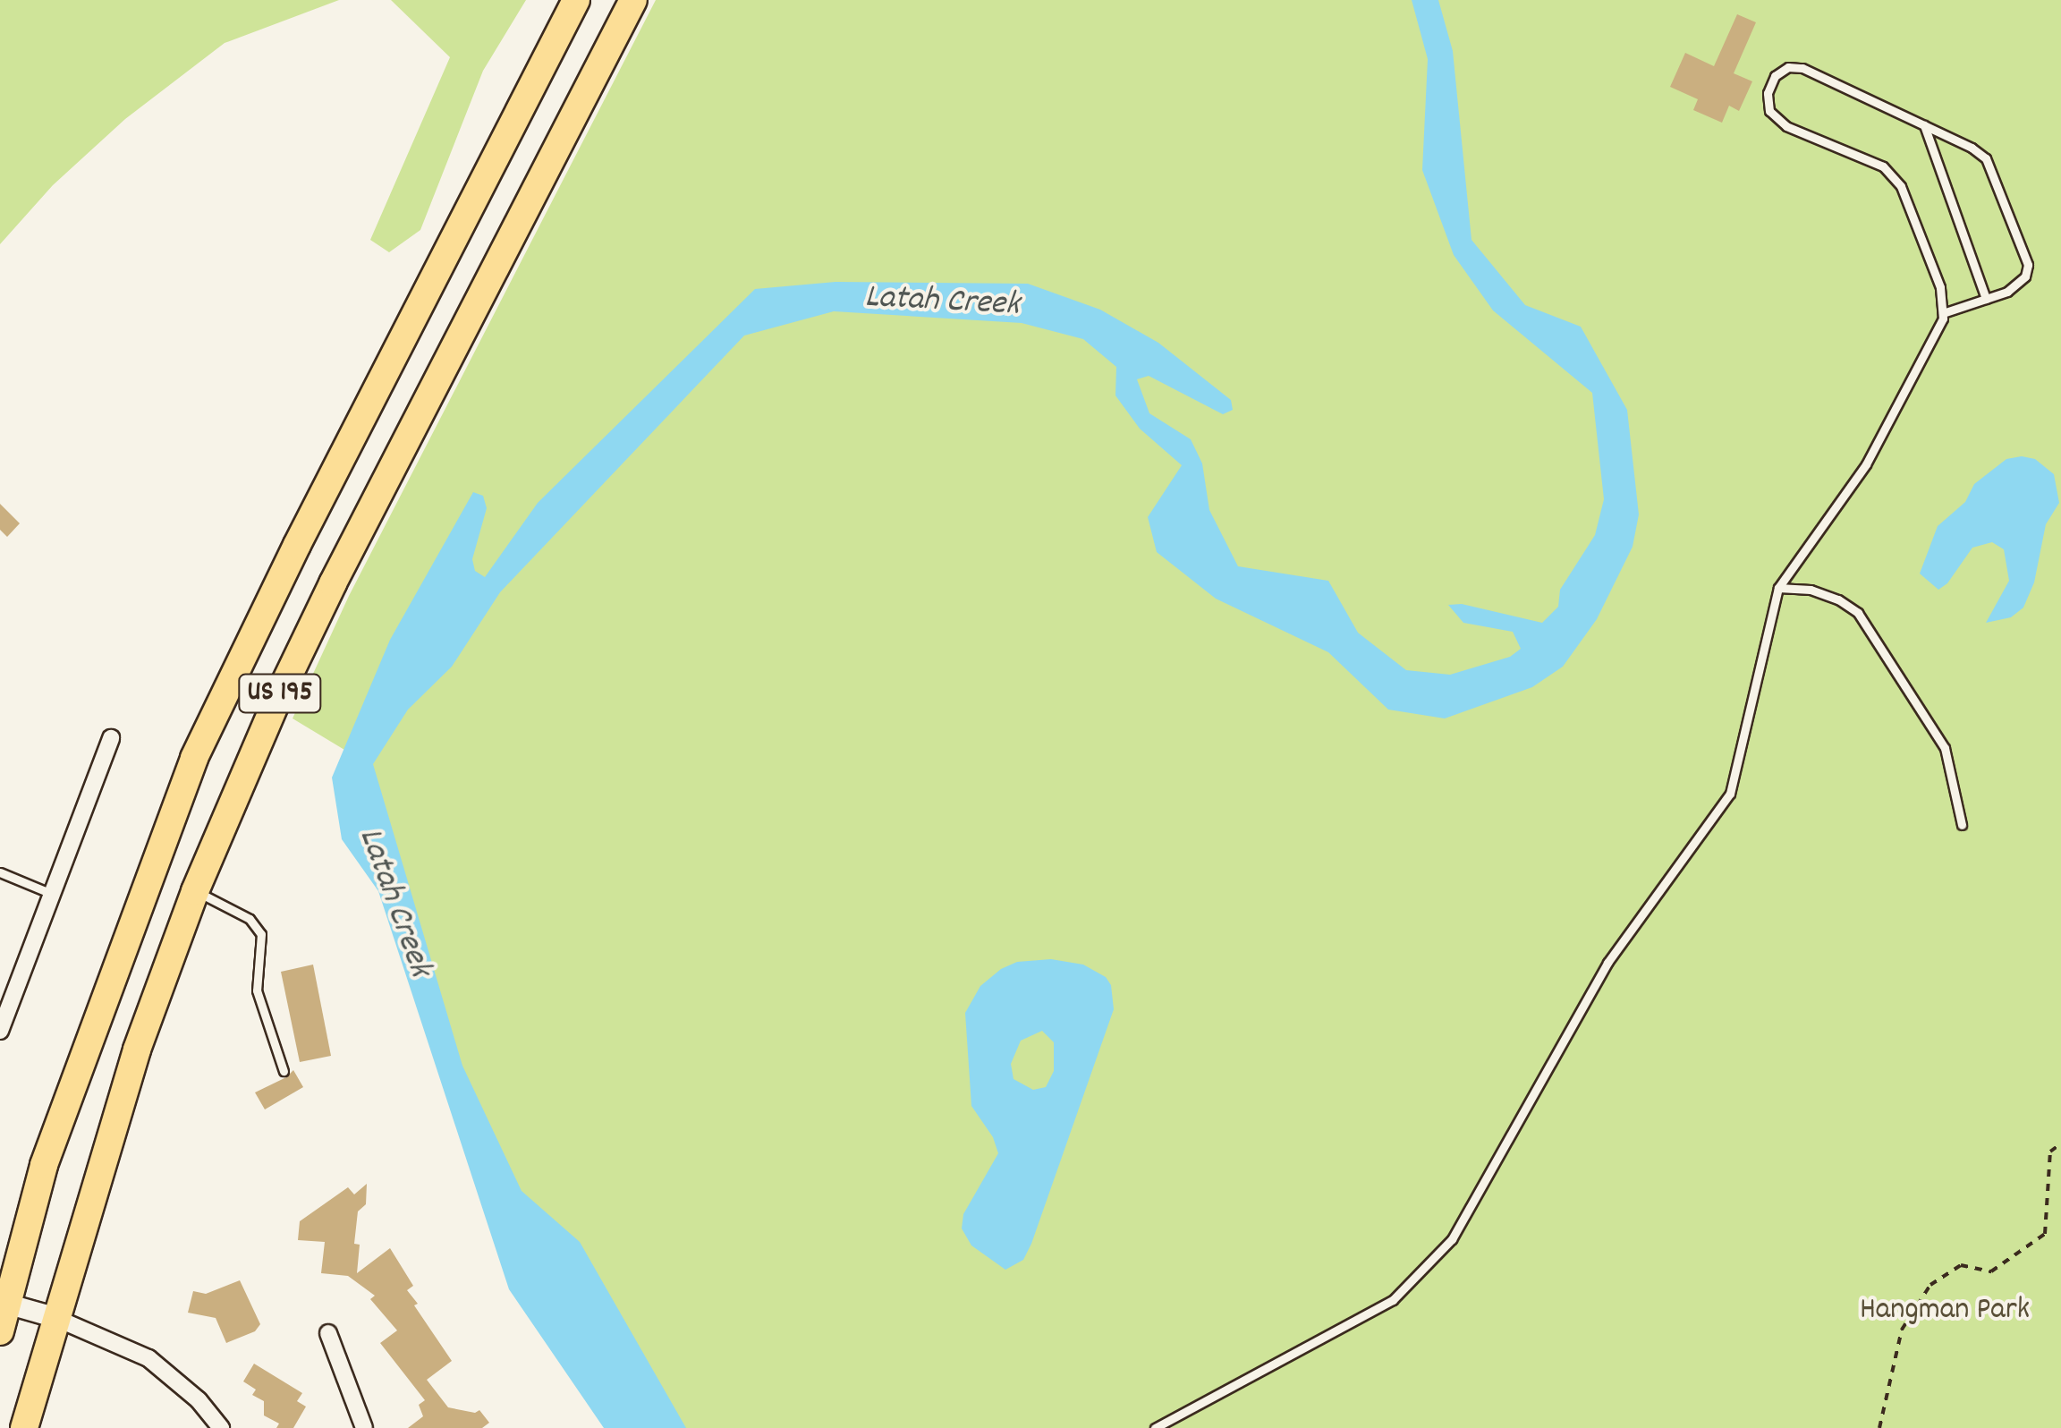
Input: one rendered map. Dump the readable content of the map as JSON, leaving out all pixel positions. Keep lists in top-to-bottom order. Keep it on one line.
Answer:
{"streets":{"highway":["US 195"]},"water":["Latah Creek"],"parks":["Hangman Park"]}
